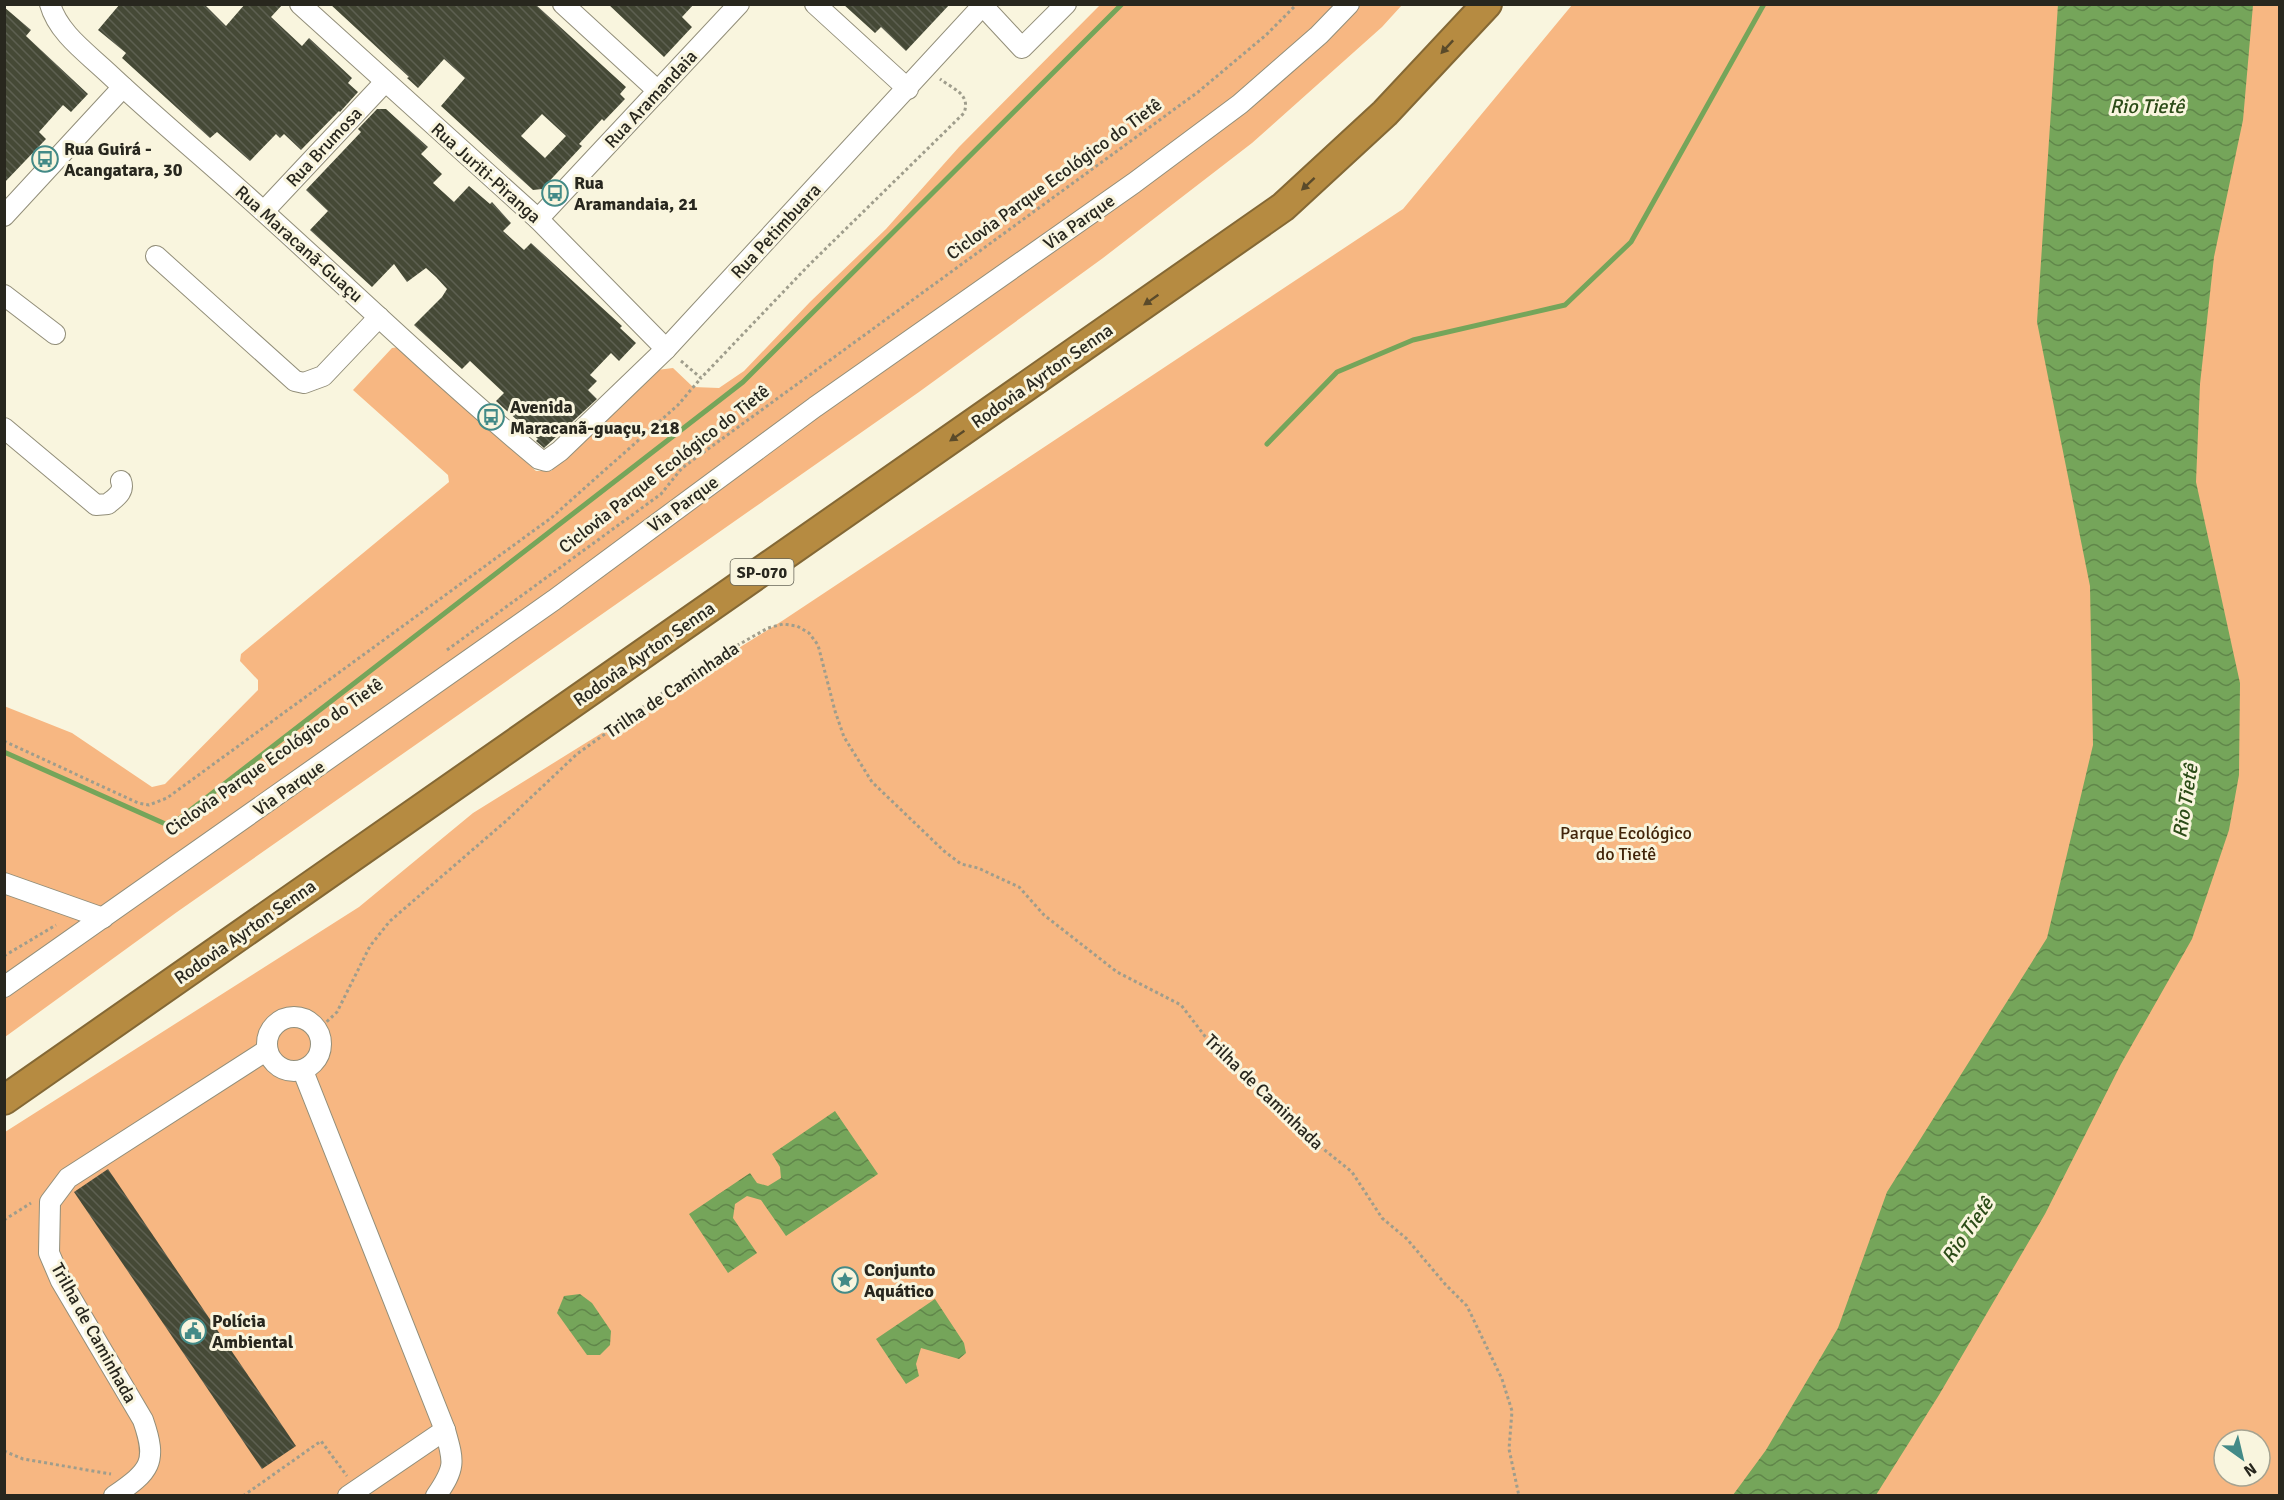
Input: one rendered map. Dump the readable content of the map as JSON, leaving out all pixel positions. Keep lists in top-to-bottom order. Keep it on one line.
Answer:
{"streets":{"highway":["Rodovia Ayrton Senna","SP-070"],"street":["Rua Aramandaia","Rua Brumosa","Rua Juriti-Piranga","Via Parque","Rua Petimbuara","Rua Maracanã-Guaçu","Trilha de Caminhada"],"path":["Ciclovia Parque Ecológico do Tietê"]},"crossings":[["Rua Aramandaia","Rua Juriti-Piranga"],["Rua Brumosa","Rua Juriti-Piranga"],["Rua Brumosa","Rua Maracanã-Guaçu"],["Rua Juriti-Piranga","Rua Petimbuara"],["Rua Petimbuara","Rua Maracanã-Guaçu"]],"one_way":["Rodovia Ayrton Senna"],"water":["Rio Tietê"],"parks":["Parque Ecológico do Tietê"],"places":{"bus stop":["Rua Guirá - Acangatara, 30","Rua Aramandaia, 21","Avenida Maracanã-guaçu, 218"],"place":["Conjunto Aquático"],"public building":["Polícia Ambiental"]},"north":"bottom right"}
